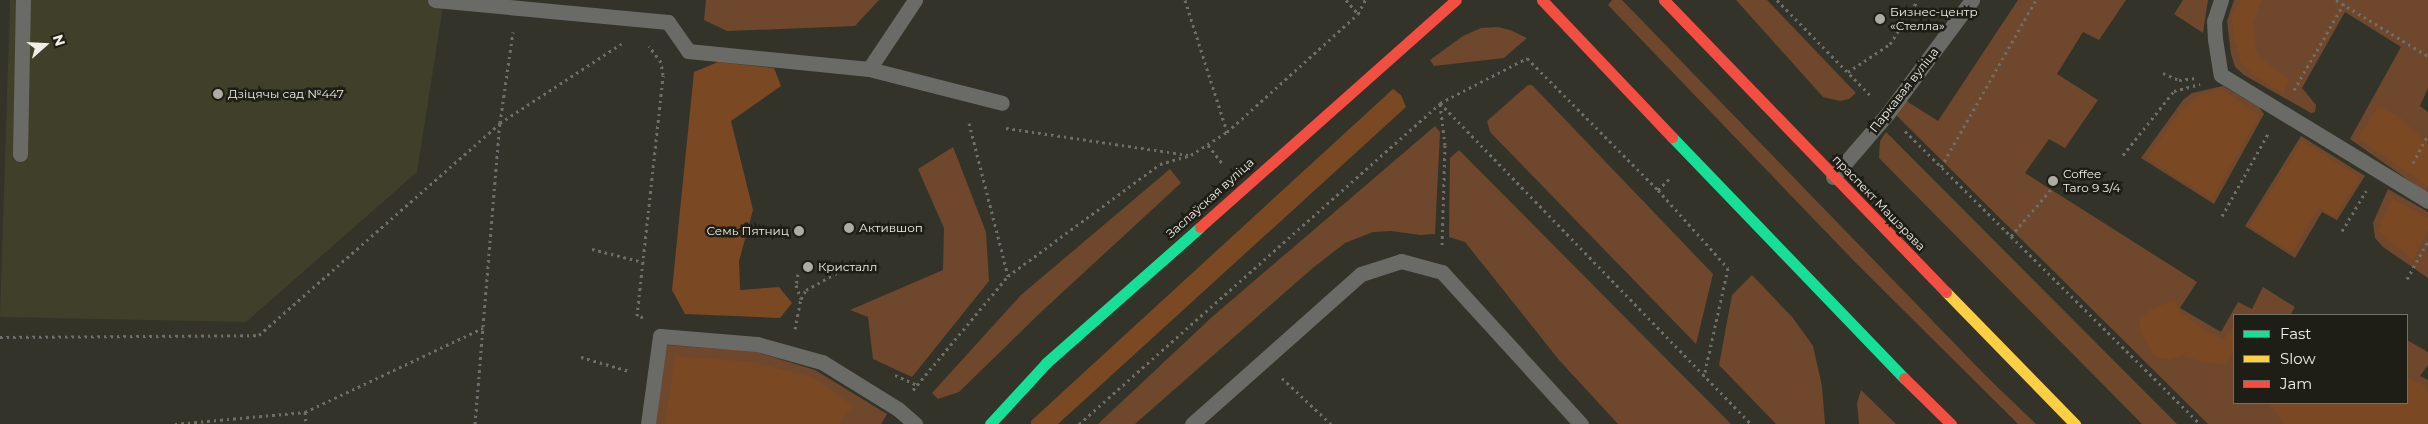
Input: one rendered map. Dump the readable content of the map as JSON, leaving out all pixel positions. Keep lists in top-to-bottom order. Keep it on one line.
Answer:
{"streets":{"main road":["Заслаўская вуліца","праспект Машэрава"],"lane":["Паркавая вуліца"]},"crossings":[["Паркавая вуліца","праспект Машэрава"]],"places":["Бизнес-центр «Стелла»","Дзіцячы сад №447","Coffee Taro 9 3/4","Актившоп","Семь Пятниц","Кристалл"],"legend":["Fast","Slow","Jam"],"north":"right"}
